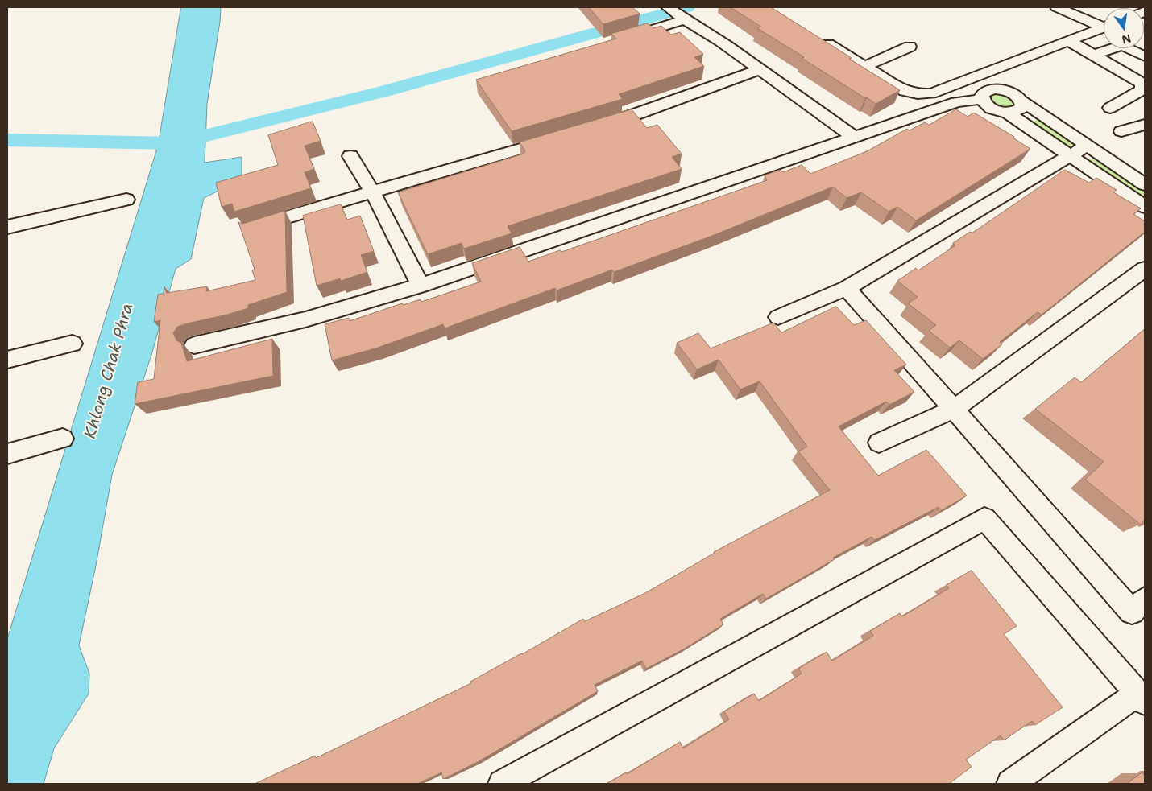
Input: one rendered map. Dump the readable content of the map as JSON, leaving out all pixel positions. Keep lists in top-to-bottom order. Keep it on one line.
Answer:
{"water":["Khlong Chak Phra"],"north":"bottom"}
